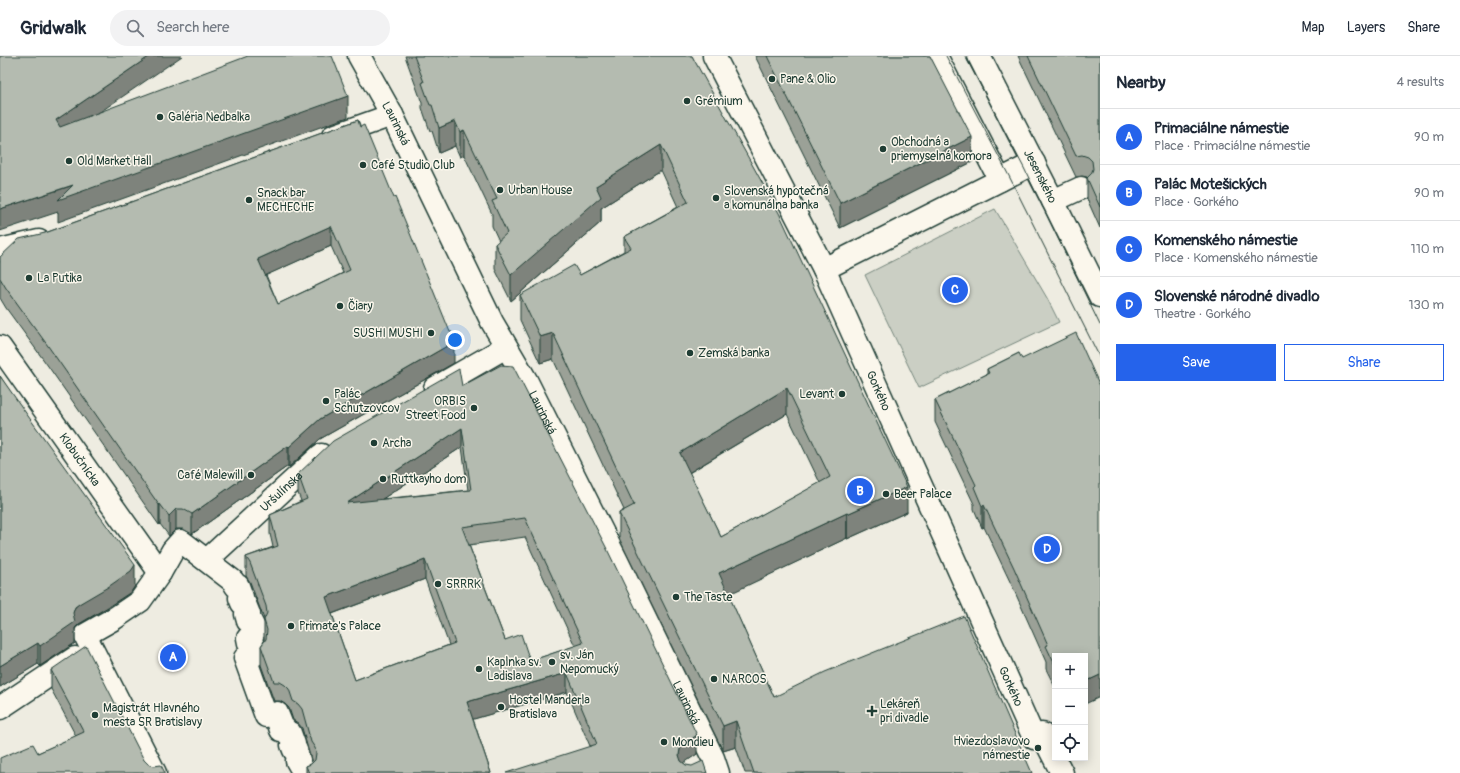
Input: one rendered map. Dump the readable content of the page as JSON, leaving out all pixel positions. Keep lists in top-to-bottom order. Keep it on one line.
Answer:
{"streets":{"street":["Laurinská","Jesenského","Gorkého","Klobučnícka","Uršulínska"]},"places":{"other":["Pane & Olio","Grémium","Galéria Nedbalka","Obchodná a priemyselná komora","Old Market Hall","Café Studio Club","Urban House","Slovenská hypotečná a komunálna banka","Snack bar MECHECHE","La Putika","Čiary","SUSHI MUSHI","Zemská banka","Levant","Palác Schutzovcov","ORBIS Street Food","Archa","Café Malewill","Ruttkayho dom","Beer Palace","SRRRK","The Taste","Primate's Palace","sv. Ján Nepomucký","Kaplnka sv. Ladislava","NARCOS","Hostel Manderla Bratislava","Magistrát Hlavného mesta SR Bratislavy","Mondieu","Hviezdoslavovo námestie"],"health":["Lekáreň pri divadle"]},"page":{"header":"Gridwalk","search":"Search here","nav":["Map","Layers","Share"],"heading":["Nearby","4 results"],"list":[{"mark":"A","name":"Primaciálne námestie","note":"Place · Primaciálne námestie","value":"90 m"},{"mark":"B","name":"Palác Motešických","note":"Place · Gorkého","value":"90 m"},{"mark":"C","name":"Komenského námestie","note":"Place · Komenského námestie","value":"110 m"},{"mark":"D","name":"Slovenské národné divadlo","note":"Theatre · Gorkého","value":"130 m"}],"pins":["C","B","D","A"],"buttons":["Save","Share"],"map_buttons":["+","−"]}}
